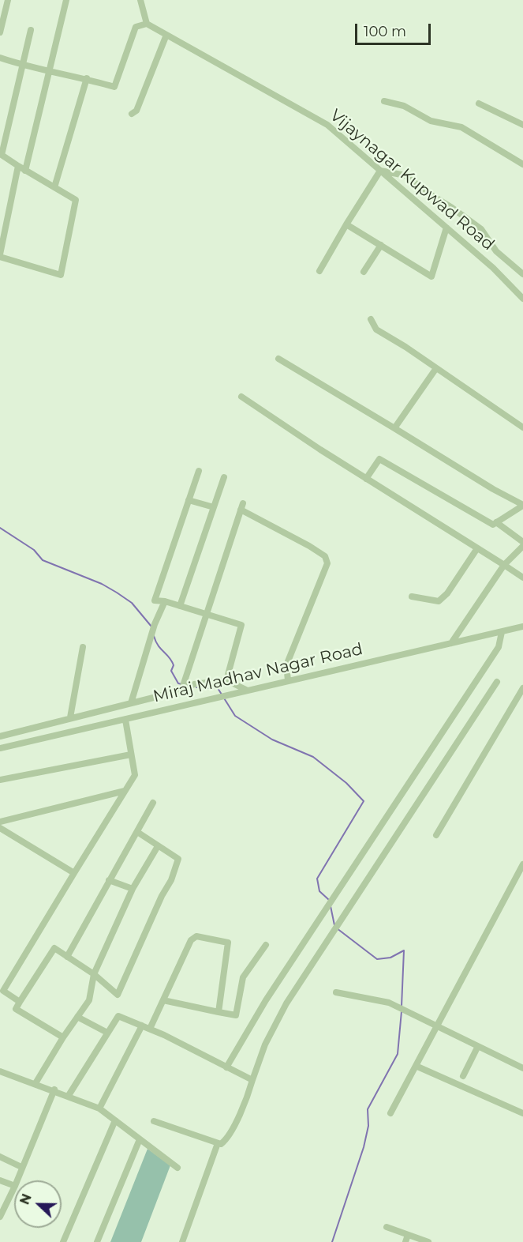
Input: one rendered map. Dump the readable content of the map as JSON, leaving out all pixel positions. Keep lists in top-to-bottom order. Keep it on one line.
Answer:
{"streets":{"street":["Vijaynagar Kupwad Road","Miraj Madhav Nagar Road"]},"scale_bar":"100 m","north":"left"}
